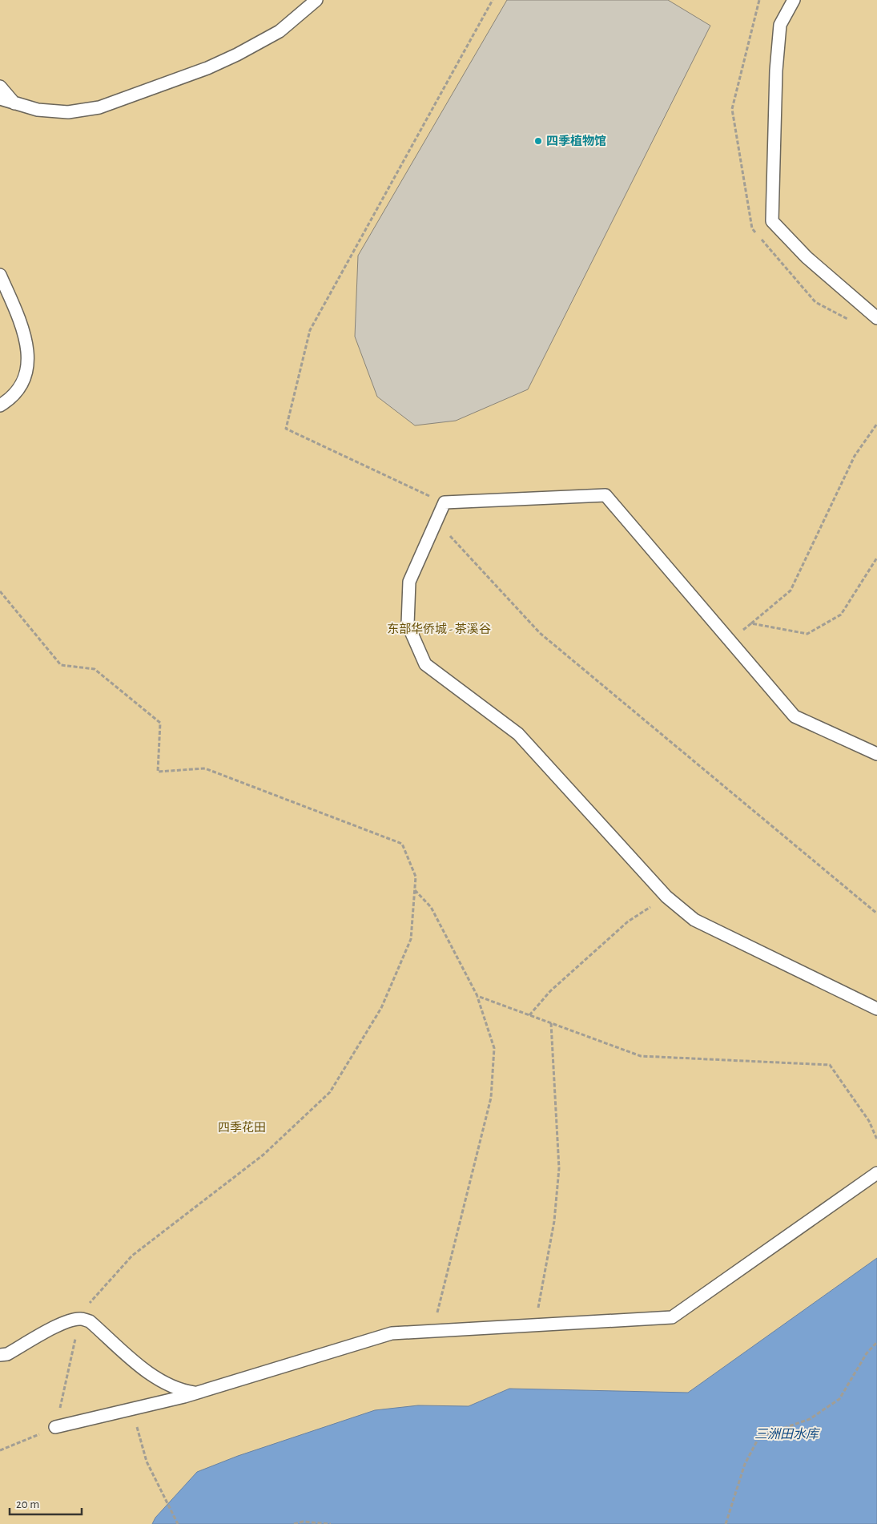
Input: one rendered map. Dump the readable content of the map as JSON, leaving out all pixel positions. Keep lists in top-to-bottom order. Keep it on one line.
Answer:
{"water":["三洲田水库"],"parks":["东部华侨城 - 茶溪谷","四季花田"],"places":["四季植物馆"],"scale_bar":"20 m"}
